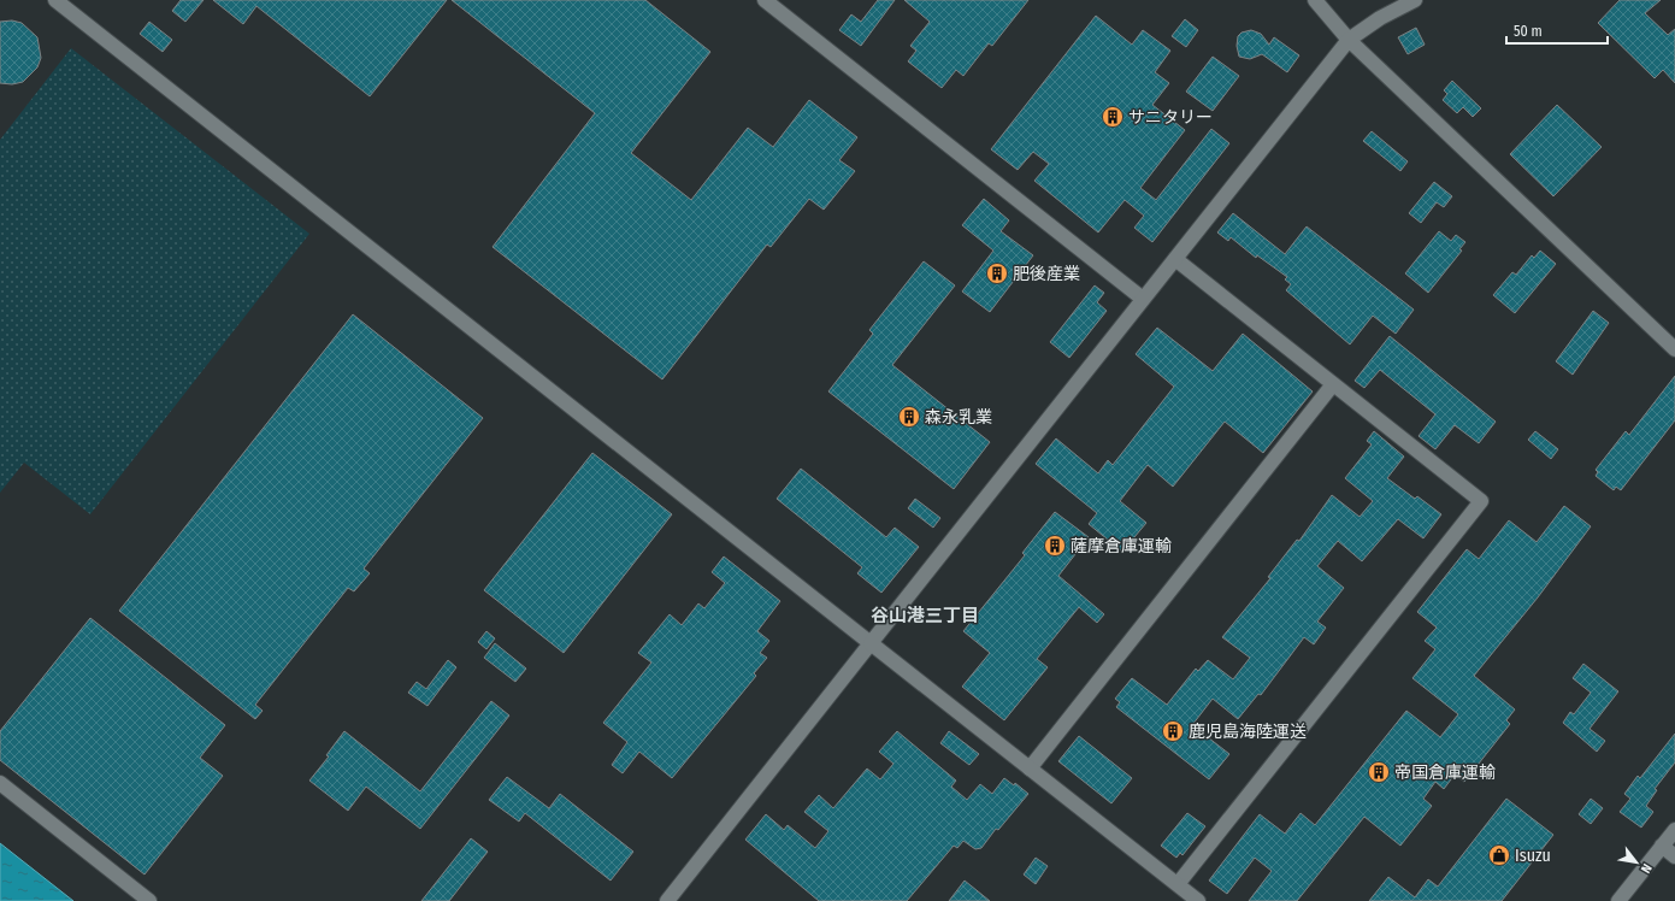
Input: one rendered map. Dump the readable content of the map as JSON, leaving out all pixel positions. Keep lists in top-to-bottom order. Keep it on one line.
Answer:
{"districts":["谷山港三丁目"],"places":{"building":["サニタリー","肥後産業","森永乳業","薩摩倉庫運輸","鹿児島海陸運送","帝国倉庫運輸"],"shop":["Isuzu"]},"scale_bar":"50 m","north":"bottom right"}
